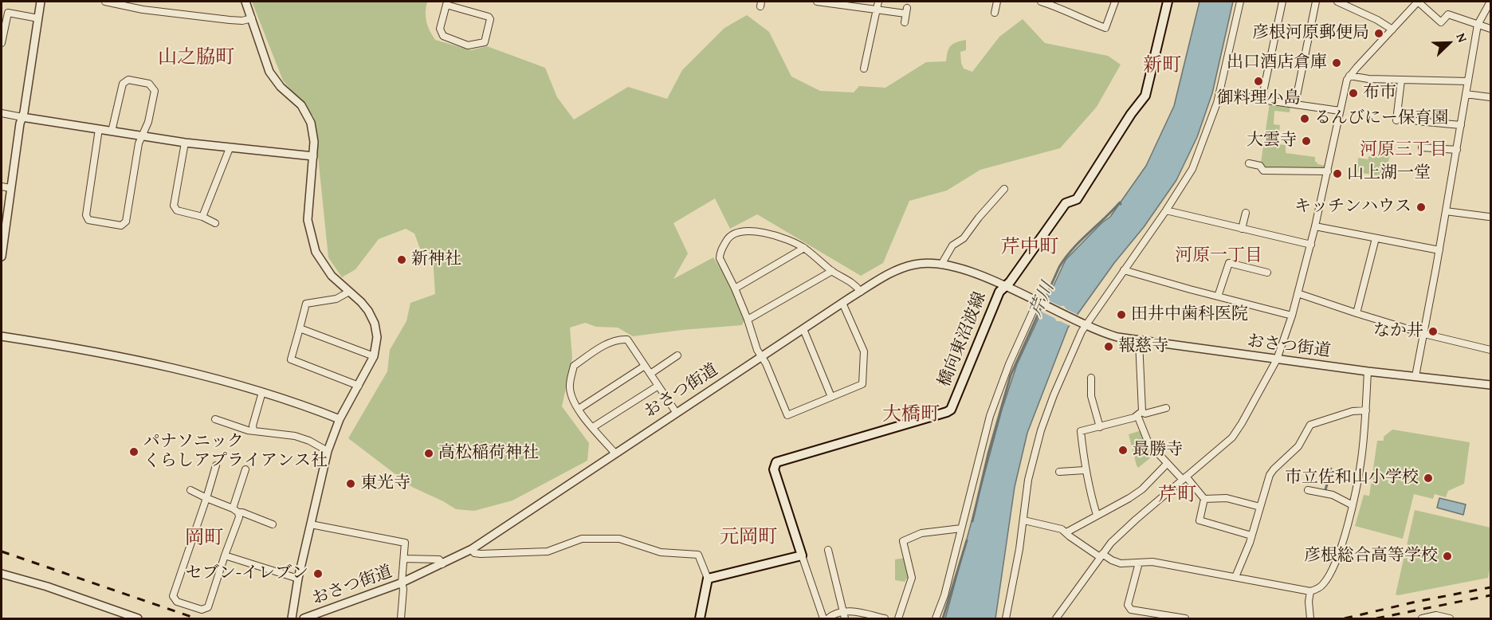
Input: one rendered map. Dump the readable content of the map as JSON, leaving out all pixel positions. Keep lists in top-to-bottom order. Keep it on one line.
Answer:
{"streets":{"main road":["橋向東沼波線"],"street":["おさつ街道"]},"crossings":[["橋向東沼波線","おさつ街道"]],"districts":["山之脇町","新町","河原三丁目","芹中町","河原一丁目","大橋町","芹町","元岡町","岡町"],"water":["芹川"],"places":["彦根河原郵便局","出口酒店倉庫","御料理小島","布市","るんびにー保育園","大雲寺","山上湖一堂","キッチンハウス","新神社","田井中歯科医院","なか井","報慈寺","最勝寺","パナソニック くらしアプライアンス社","高松稲荷神社","市立佐和山小学校","東光寺","彦根総合高等学校","セブン-イレブン"],"north":"top right"}
